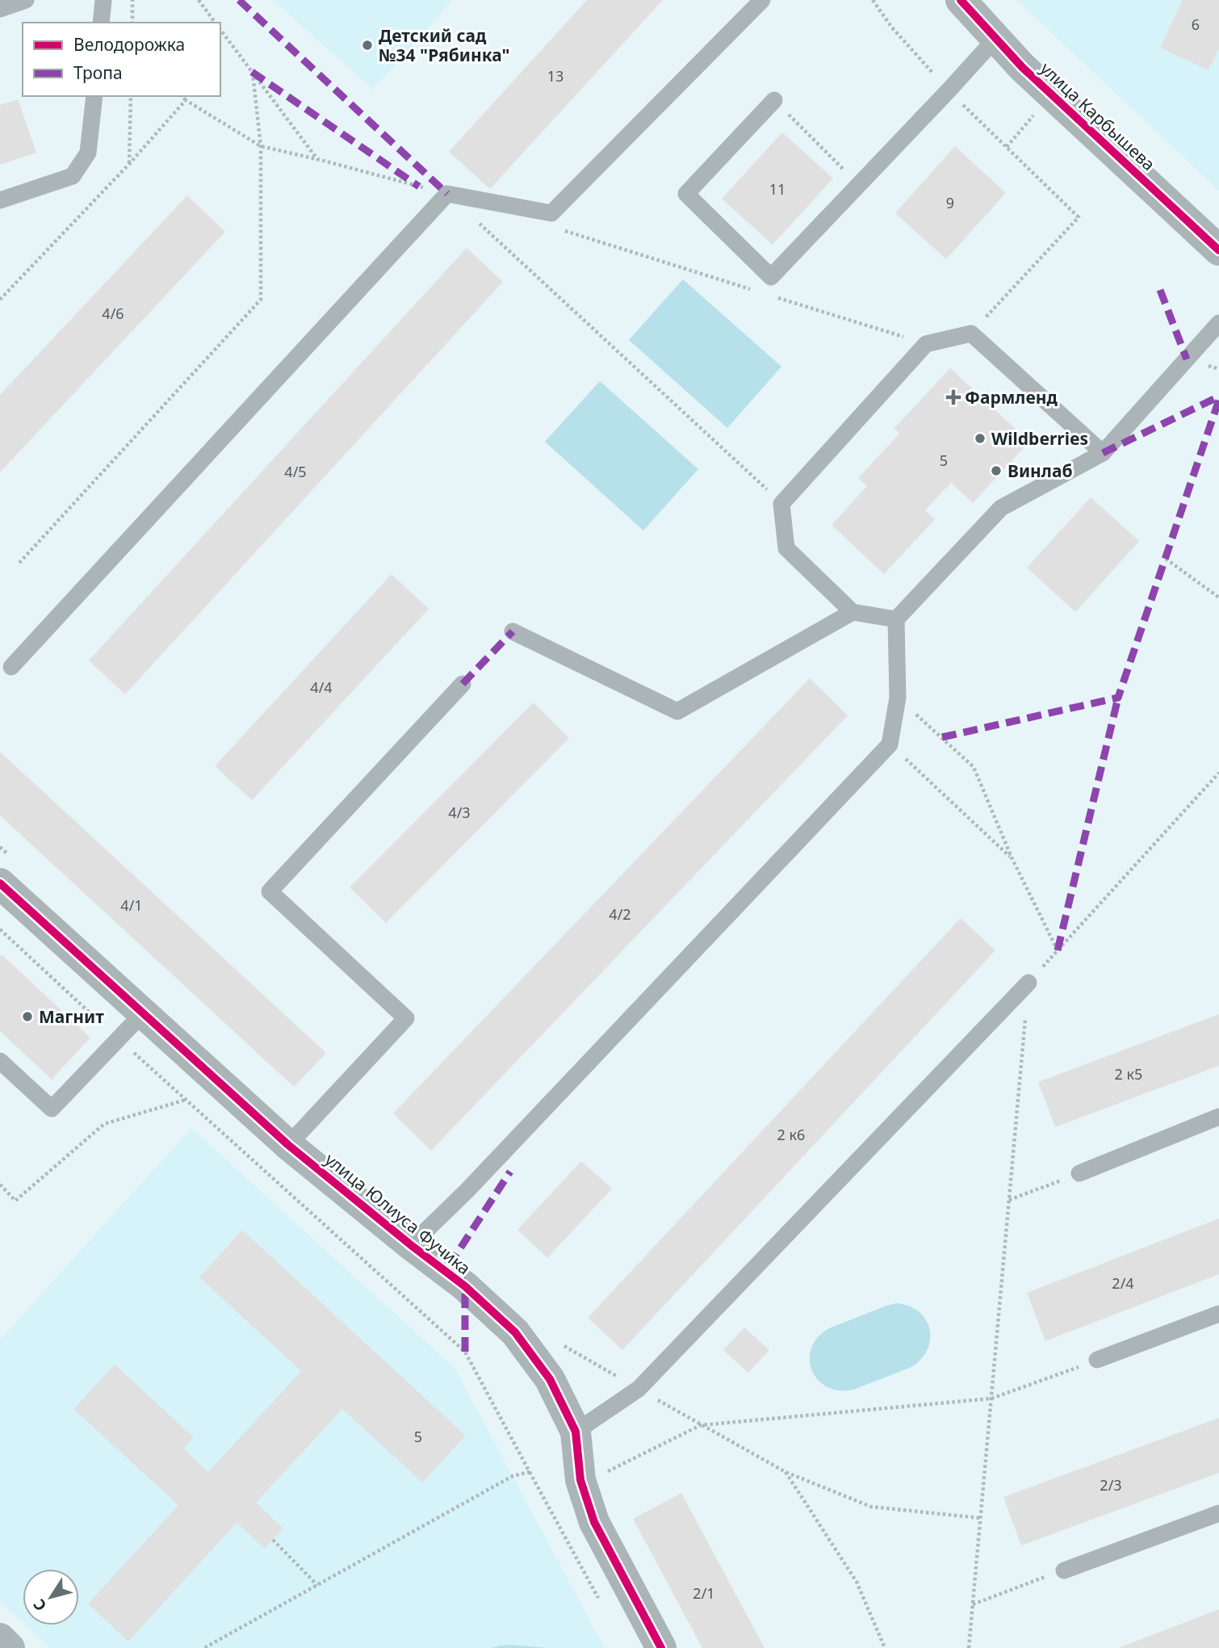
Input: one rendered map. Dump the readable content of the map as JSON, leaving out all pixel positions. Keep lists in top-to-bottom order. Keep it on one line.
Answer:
{"streets":{"street":["улица Карбышева","улица Юлиуса Фучика"]},"places":{"other":["Детский сад №34 \"Рябинка\"","Wildberries","Винлаб","Магнит"],"health":["Фармленд"]},"house_numbers":["6","13","11","9","4/6","5","4/5","4/4","4/3","4/1","4/2","2 к5","2 к6","2/4","5","2/3","2/1"],"legend":["Велодорожка","Тропа"],"north":"bottom left"}
